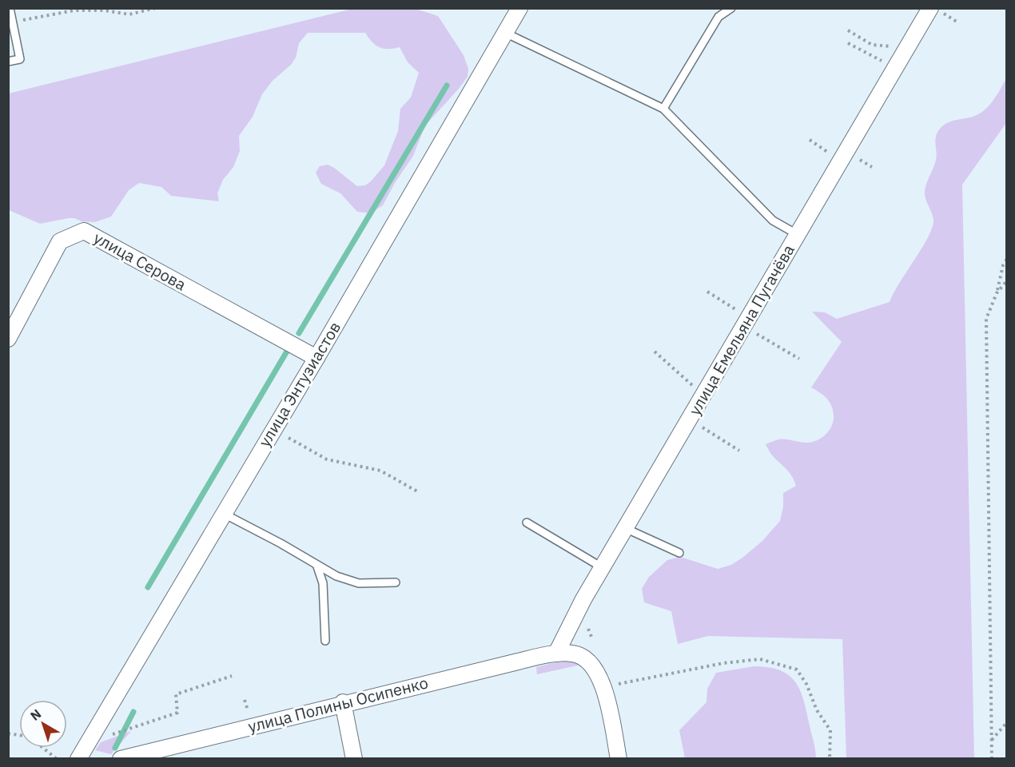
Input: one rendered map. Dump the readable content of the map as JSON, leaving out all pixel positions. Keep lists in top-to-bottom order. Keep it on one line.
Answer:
{"streets":{"street":["улица Серова","улица Емельяна Пугачёва","улица Энтузиастов","улица Полины Осипенко"]},"crossings":[["улица Серова","улица Энтузиастов"],["улица Емельяна Пугачёва","улица Полины Осипенко"]],"north":"top left"}
